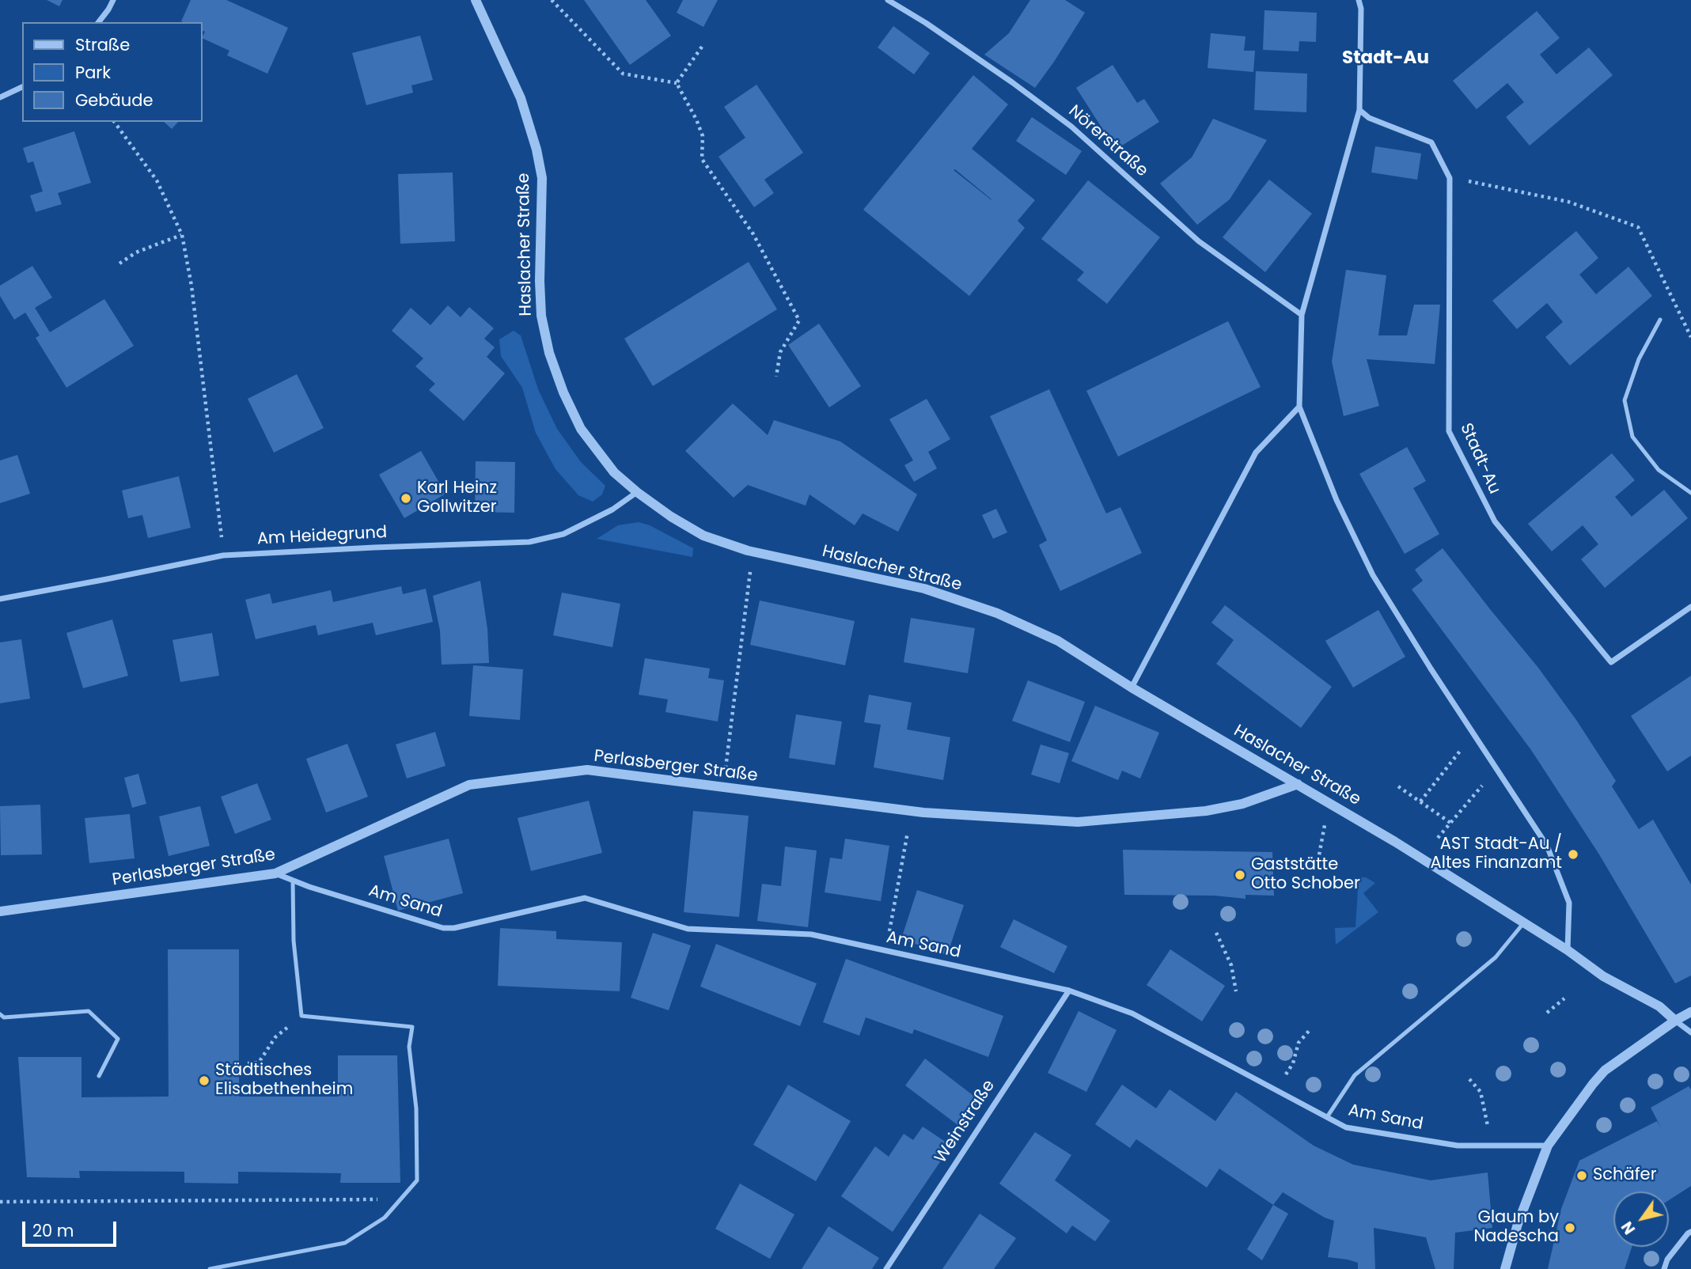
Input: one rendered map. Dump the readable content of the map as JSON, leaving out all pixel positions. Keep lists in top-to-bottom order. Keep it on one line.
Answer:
{"streets":{"street":["Nörerstraße","Haslacher Straße","Stadt-Au","Am Heidegrund","Perlasberger Straße","Am Sand","Weinstraße"]},"crossings":[["Haslacher Straße","Am Heidegrund"],["Haslacher Straße","Perlasberger Straße"],["Perlasberger Straße","Am Sand"],["Am Sand","Weinstraße"]],"districts":["Stadt-Au"],"places":["Karl Heinz Gollwitzer","AST Stadt-Au / Altes Finanzamt","Gaststätte Otto Schober","Städtisches Elisabethenheim","Schäfer","Glaum by Nadescha"],"legend":["Straße","Park","Gebäude"],"scale_bar":"20 m","north":"bottom left"}
